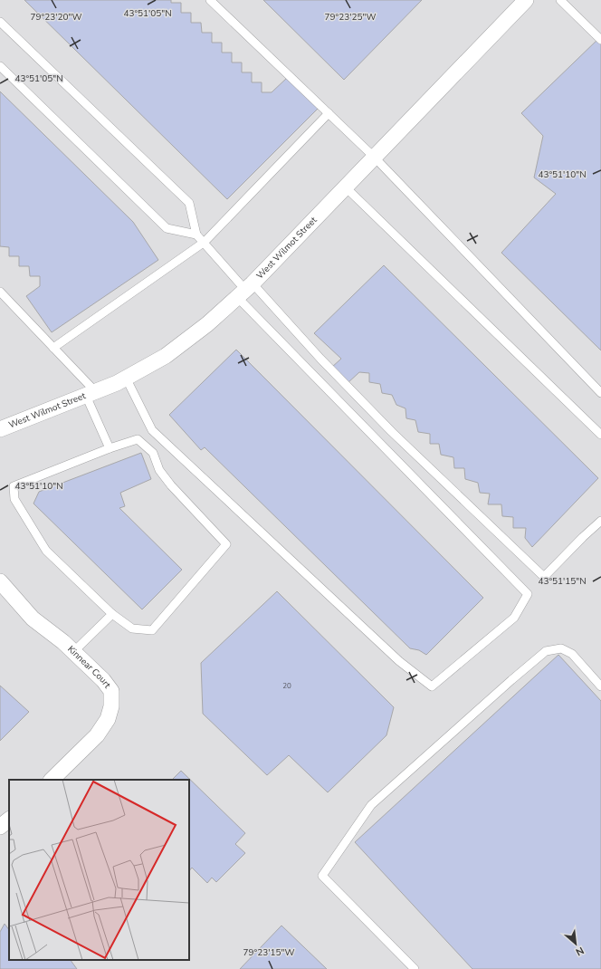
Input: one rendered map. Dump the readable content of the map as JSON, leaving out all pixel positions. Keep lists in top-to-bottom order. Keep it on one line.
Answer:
{"streets":{"street":["West Wilmot Street","Kinnear Court"]},"house_numbers":["20"],"north":"bottom right","coordinates":["43°51'05\"N","79°23'25\"W","79°23'20\"W","43°51'10\"N","43°51'15\"N","79°23'15\"W"]}
